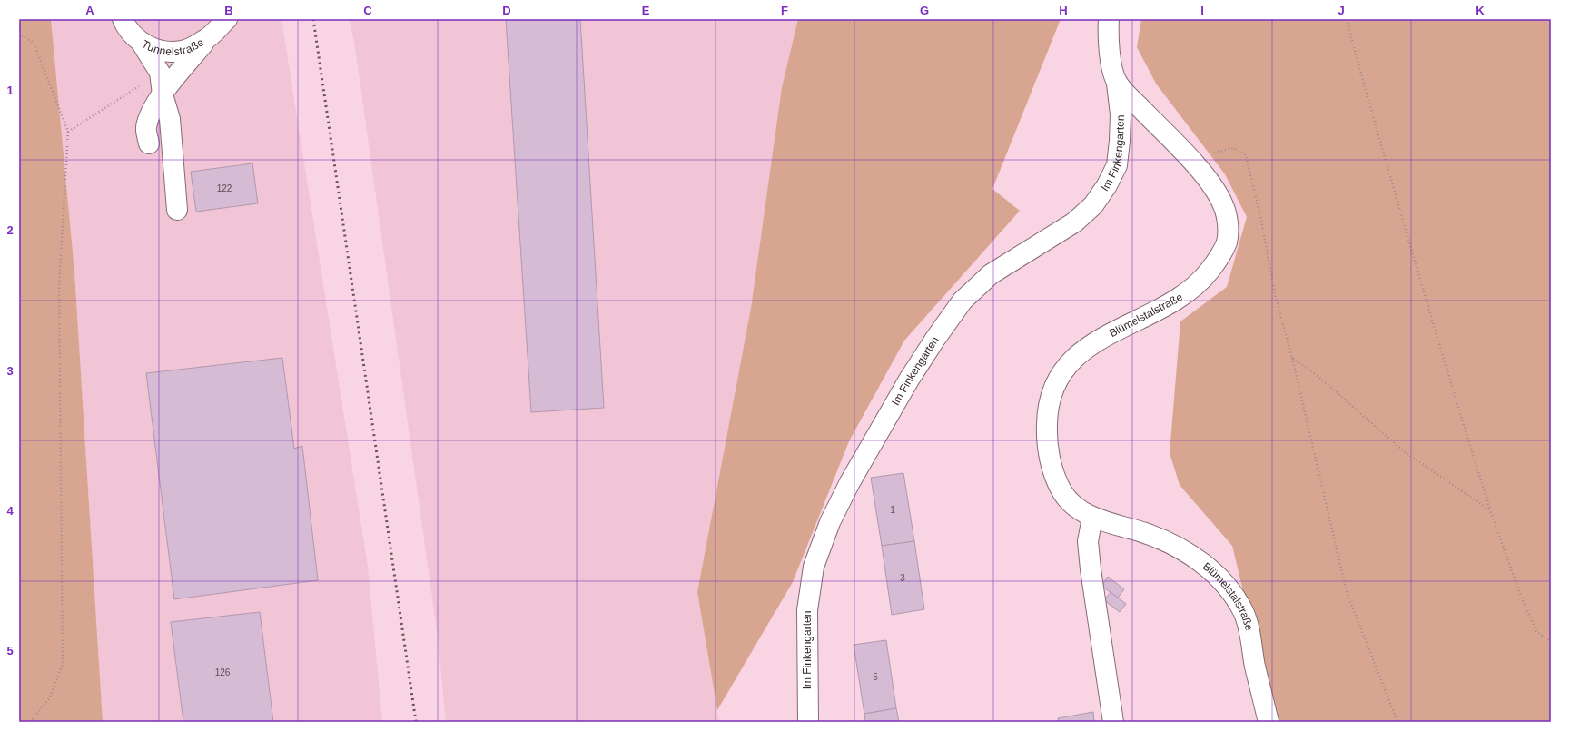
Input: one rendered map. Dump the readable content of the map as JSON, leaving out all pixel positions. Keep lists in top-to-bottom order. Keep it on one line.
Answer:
{"streets":{"street":["Tunnelstraße","Im Finkengarten","Blümelstalstraße"]},"crossings":[["Im Finkengarten","Blümelstalstraße"]],"house_numbers":["122","1","3","126","5"],"grid":{"columns":["A","B","C","D","E","F","G","H","I","J","K"],"rows":["1","2","3","4","5"]}}
